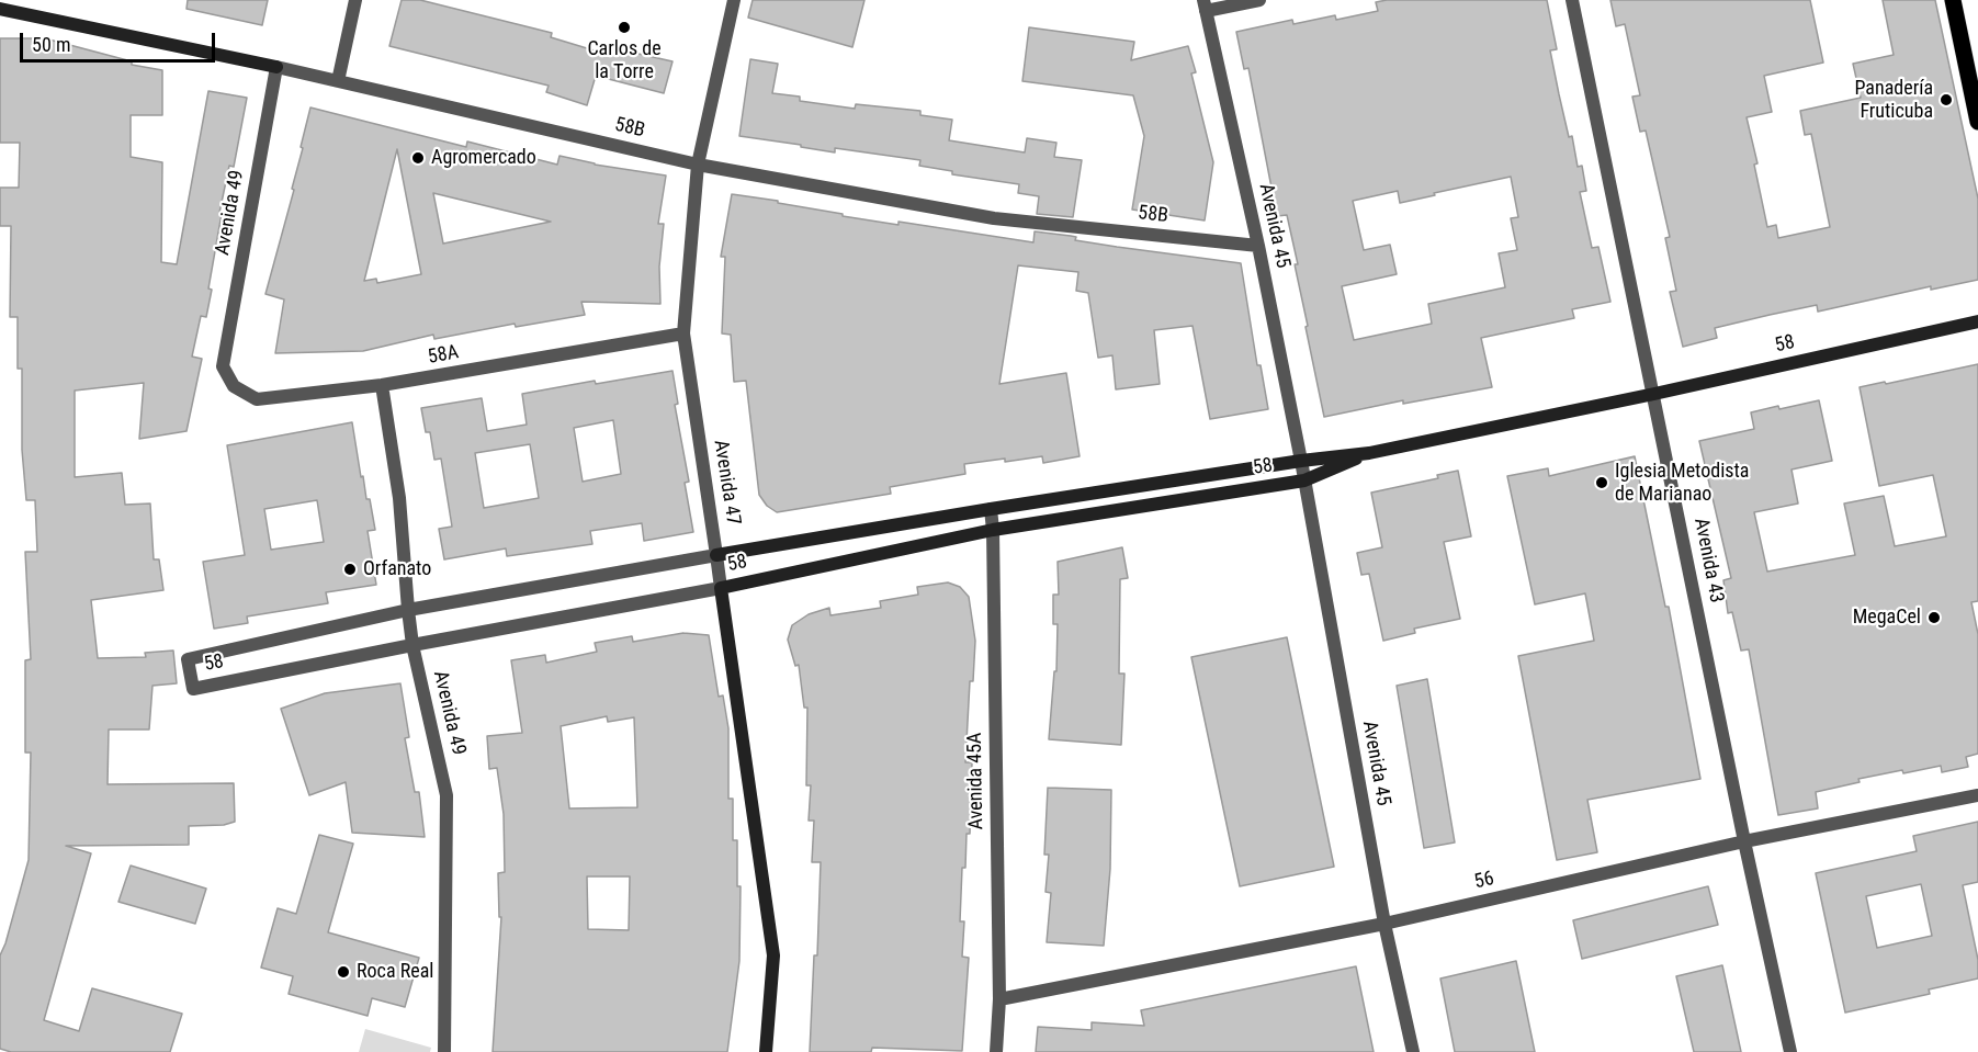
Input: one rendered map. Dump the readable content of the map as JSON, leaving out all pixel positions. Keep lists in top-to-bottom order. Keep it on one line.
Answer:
{"streets":{"street":["58B","Avenida 49","Avenida 45","58","58A","Avenida 47","Avenida 43","Avenida 45A","56"]},"crossings":[["58B","Avenida 49"],["58B","Avenida 45"],["58B","Avenida 47"],["Avenida 49","58"],["Avenida 49","58A"],["Avenida 45","58"],["Avenida 45","56"],["58","Avenida 47"],["58","Avenida 43"],["58","Avenida 45A"],["58A","Avenida 47"],["Avenida 43","56"],["Avenida 45A","56"]],"places":["Carlos de la Torre","Panadería Fruticuba","Agromercado","Iglesia Metodista de Marianao","Orfanato","MegaCel","Roca Real"],"scale_bar":"50 m"}
